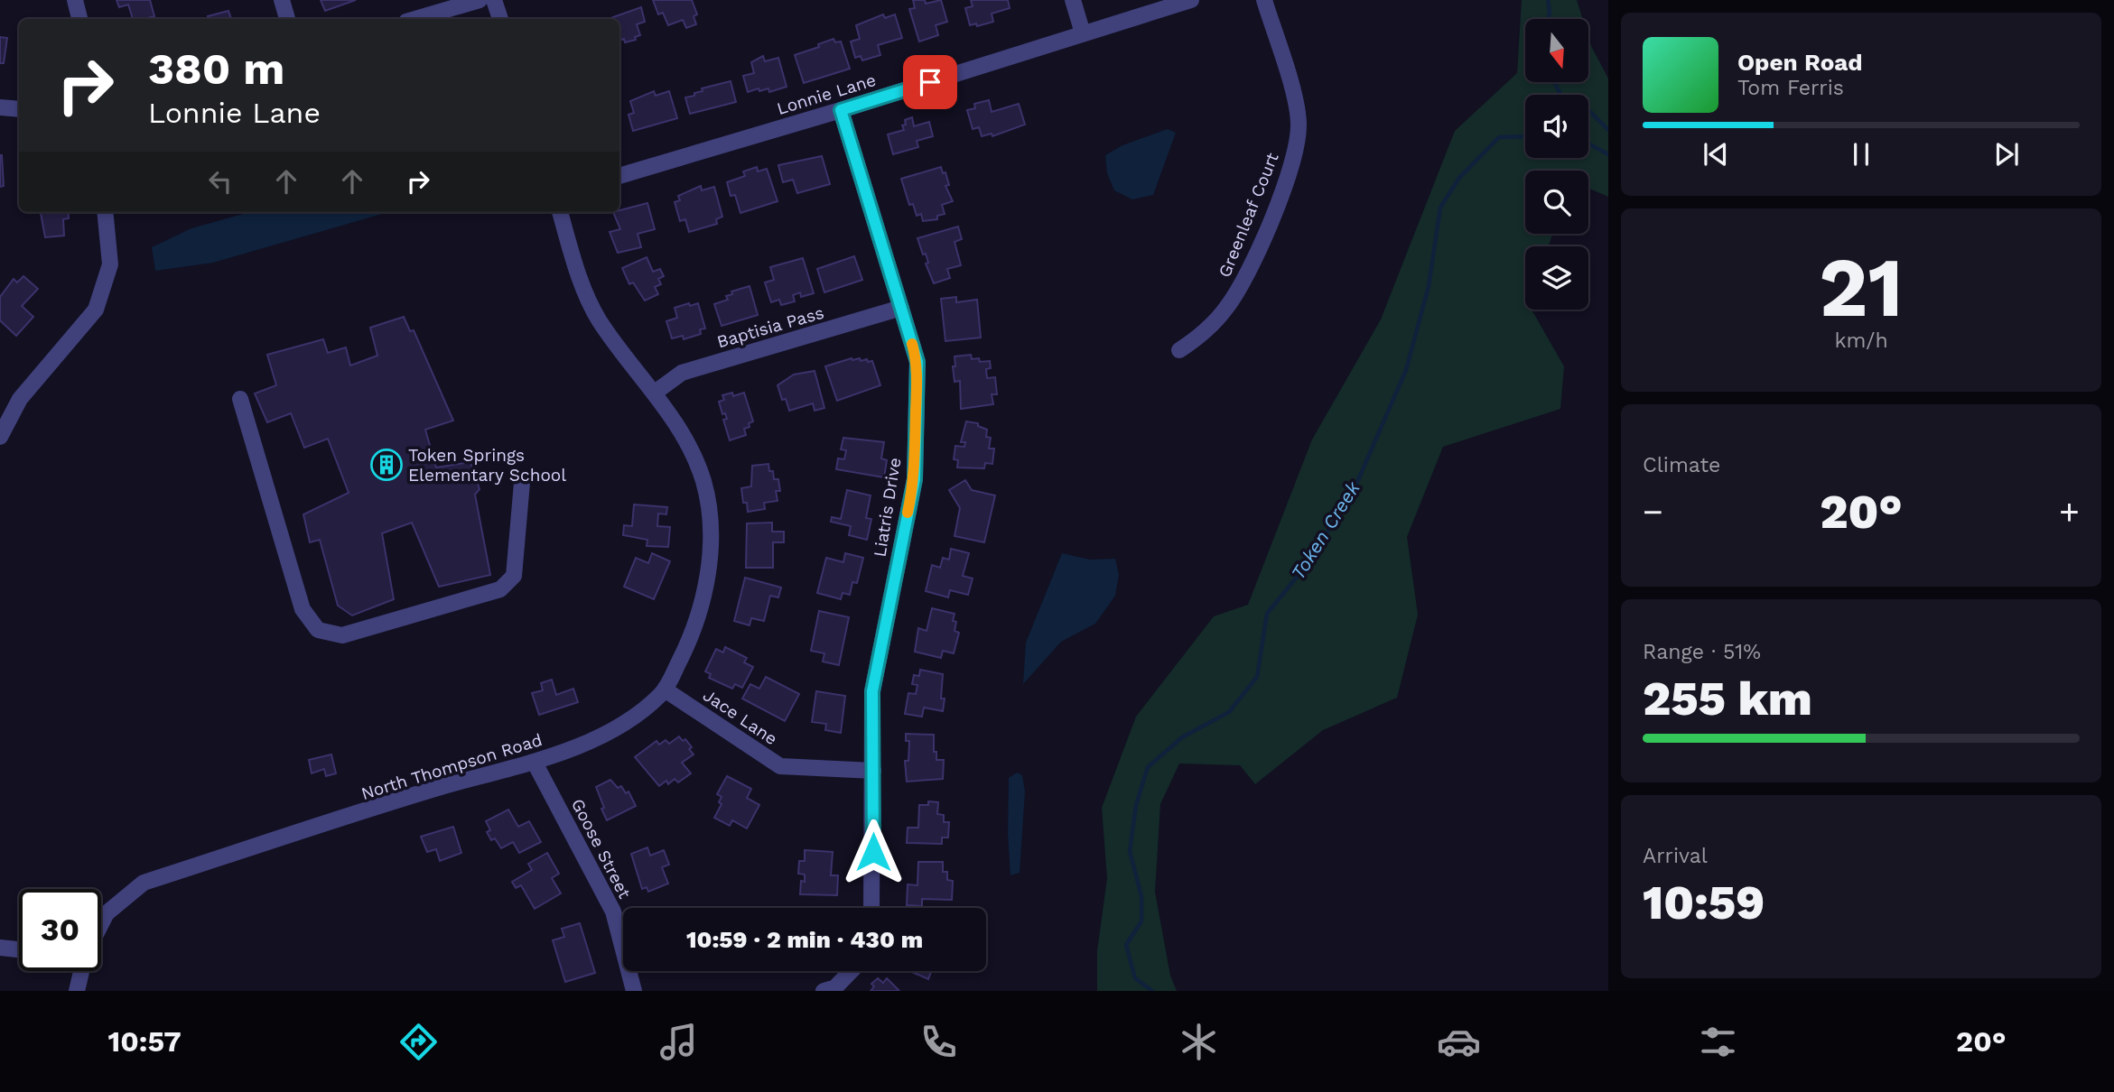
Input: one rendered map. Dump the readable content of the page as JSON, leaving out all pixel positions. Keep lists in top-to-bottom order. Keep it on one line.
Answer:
{"streets":{"street":["Lonnie Lane","Greenleaf Court","Baptisia Pass","Liatris Drive","Jace Lane","North Thompson Road","Goose Street"]},"crossings":[["Lonnie Lane","Liatris Drive"],["Baptisia Pass","Liatris Drive"],["Baptisia Pass","North Thompson Road"],["Liatris Drive","Jace Lane"],["Jace Lane","North Thompson Road"],["North Thompson Road","Goose Street"]],"water":["Token Creek"],"places":{"building":["Token Springs Elementary School"]},"north":"bottom","page":{"turn":["380 m","Lonnie Lane"],"song":["Open Road","Tom Ferris"],"tile":[["21","km/h"],"Climate",["Range · 51%","255 km"],["Arrival","10:59"]],"heat":["−","20°","+"],"limit":"30","trip":"10:59 · 2 min · 430 m","tabs":["10:57","20°"]}}
